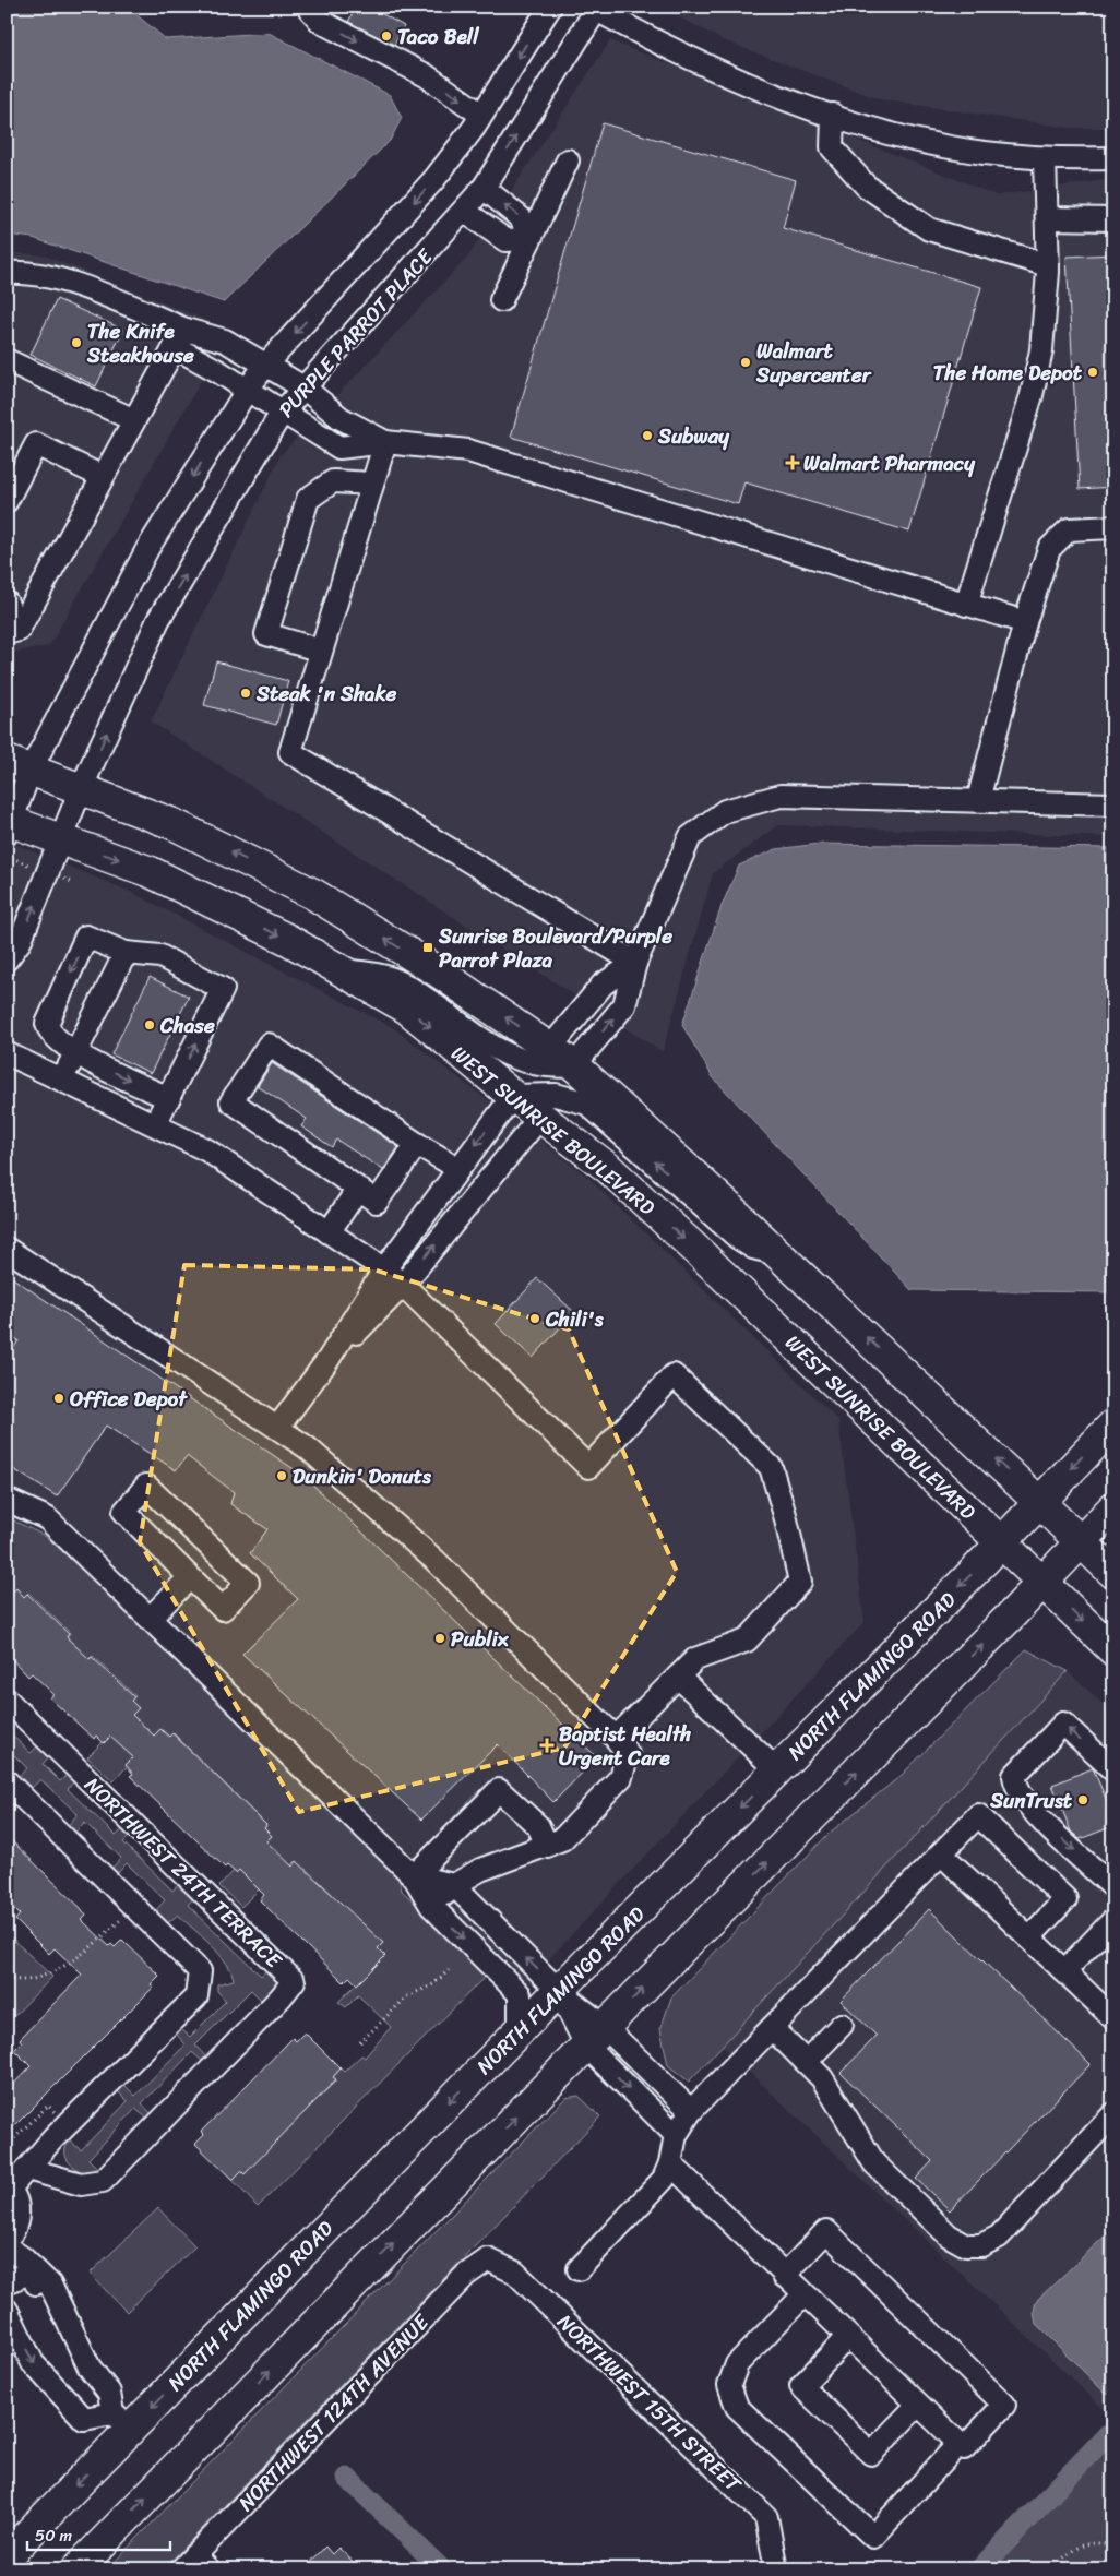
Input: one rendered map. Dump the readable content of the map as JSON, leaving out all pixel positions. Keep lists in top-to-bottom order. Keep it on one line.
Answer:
{"streets":{"highway":["WEST SUNRISE BOULEVARD","NORTH FLAMINGO ROAD"],"street":["PURPLE PARROT PLACE","NORTHWEST 24TH TERRACE","NORTHWEST 15TH STREET","NORTHWEST 124TH AVENUE"]},"crossings":[["PURPLE PARROT PLACE","WEST SUNRISE BOULEVARD"],["WEST SUNRISE BOULEVARD","NORTH FLAMINGO ROAD"],["NORTHWEST 15TH STREET","NORTHWEST 124TH AVENUE"]],"places":{"other":["Taco Bell","The Knife Steakhouse","Walmart Supercenter","The Home Depot","Subway","Steak 'n Shake","Chase","Chili's","Office Depot","Dunkin' Donuts","Publix","SunTrust"],"health":["Walmart Pharmacy","Baptist Health Urgent Care"],"transit":["Sunrise Boulevard/Purple Parrot Plaza"]},"scale_bar":"50 m"}
